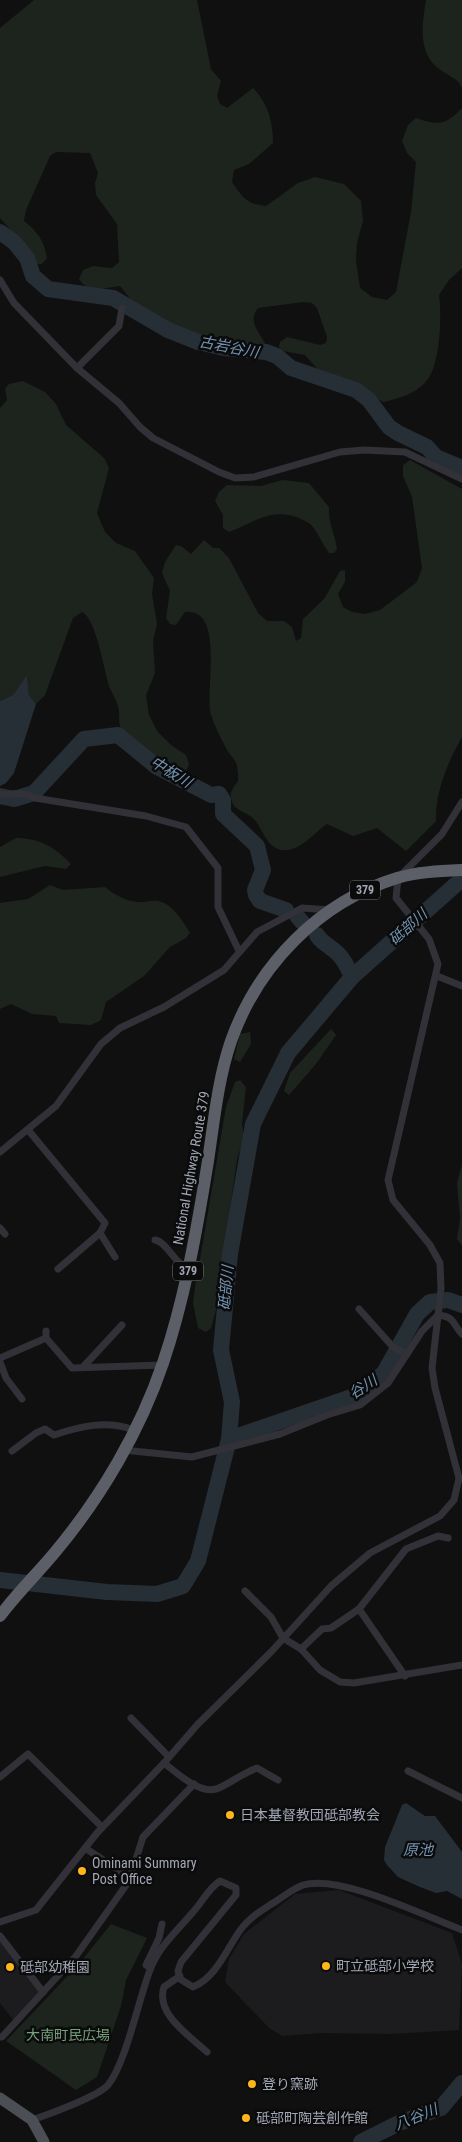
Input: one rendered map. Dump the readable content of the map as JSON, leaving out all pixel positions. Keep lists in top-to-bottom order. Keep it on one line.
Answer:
{"streets":{"highway":["379","National Highway Route 379"]},"water":["古岩谷川","中板川","砥部川","谷川","原池","八谷川"],"parks":["大南町民広場"],"places":["日本基督教団砥部教会","Ominami Summary Post Office","町立砥部小学校","砥部幼稚園","登り窯跡","砥部町陶芸創作館"]}
